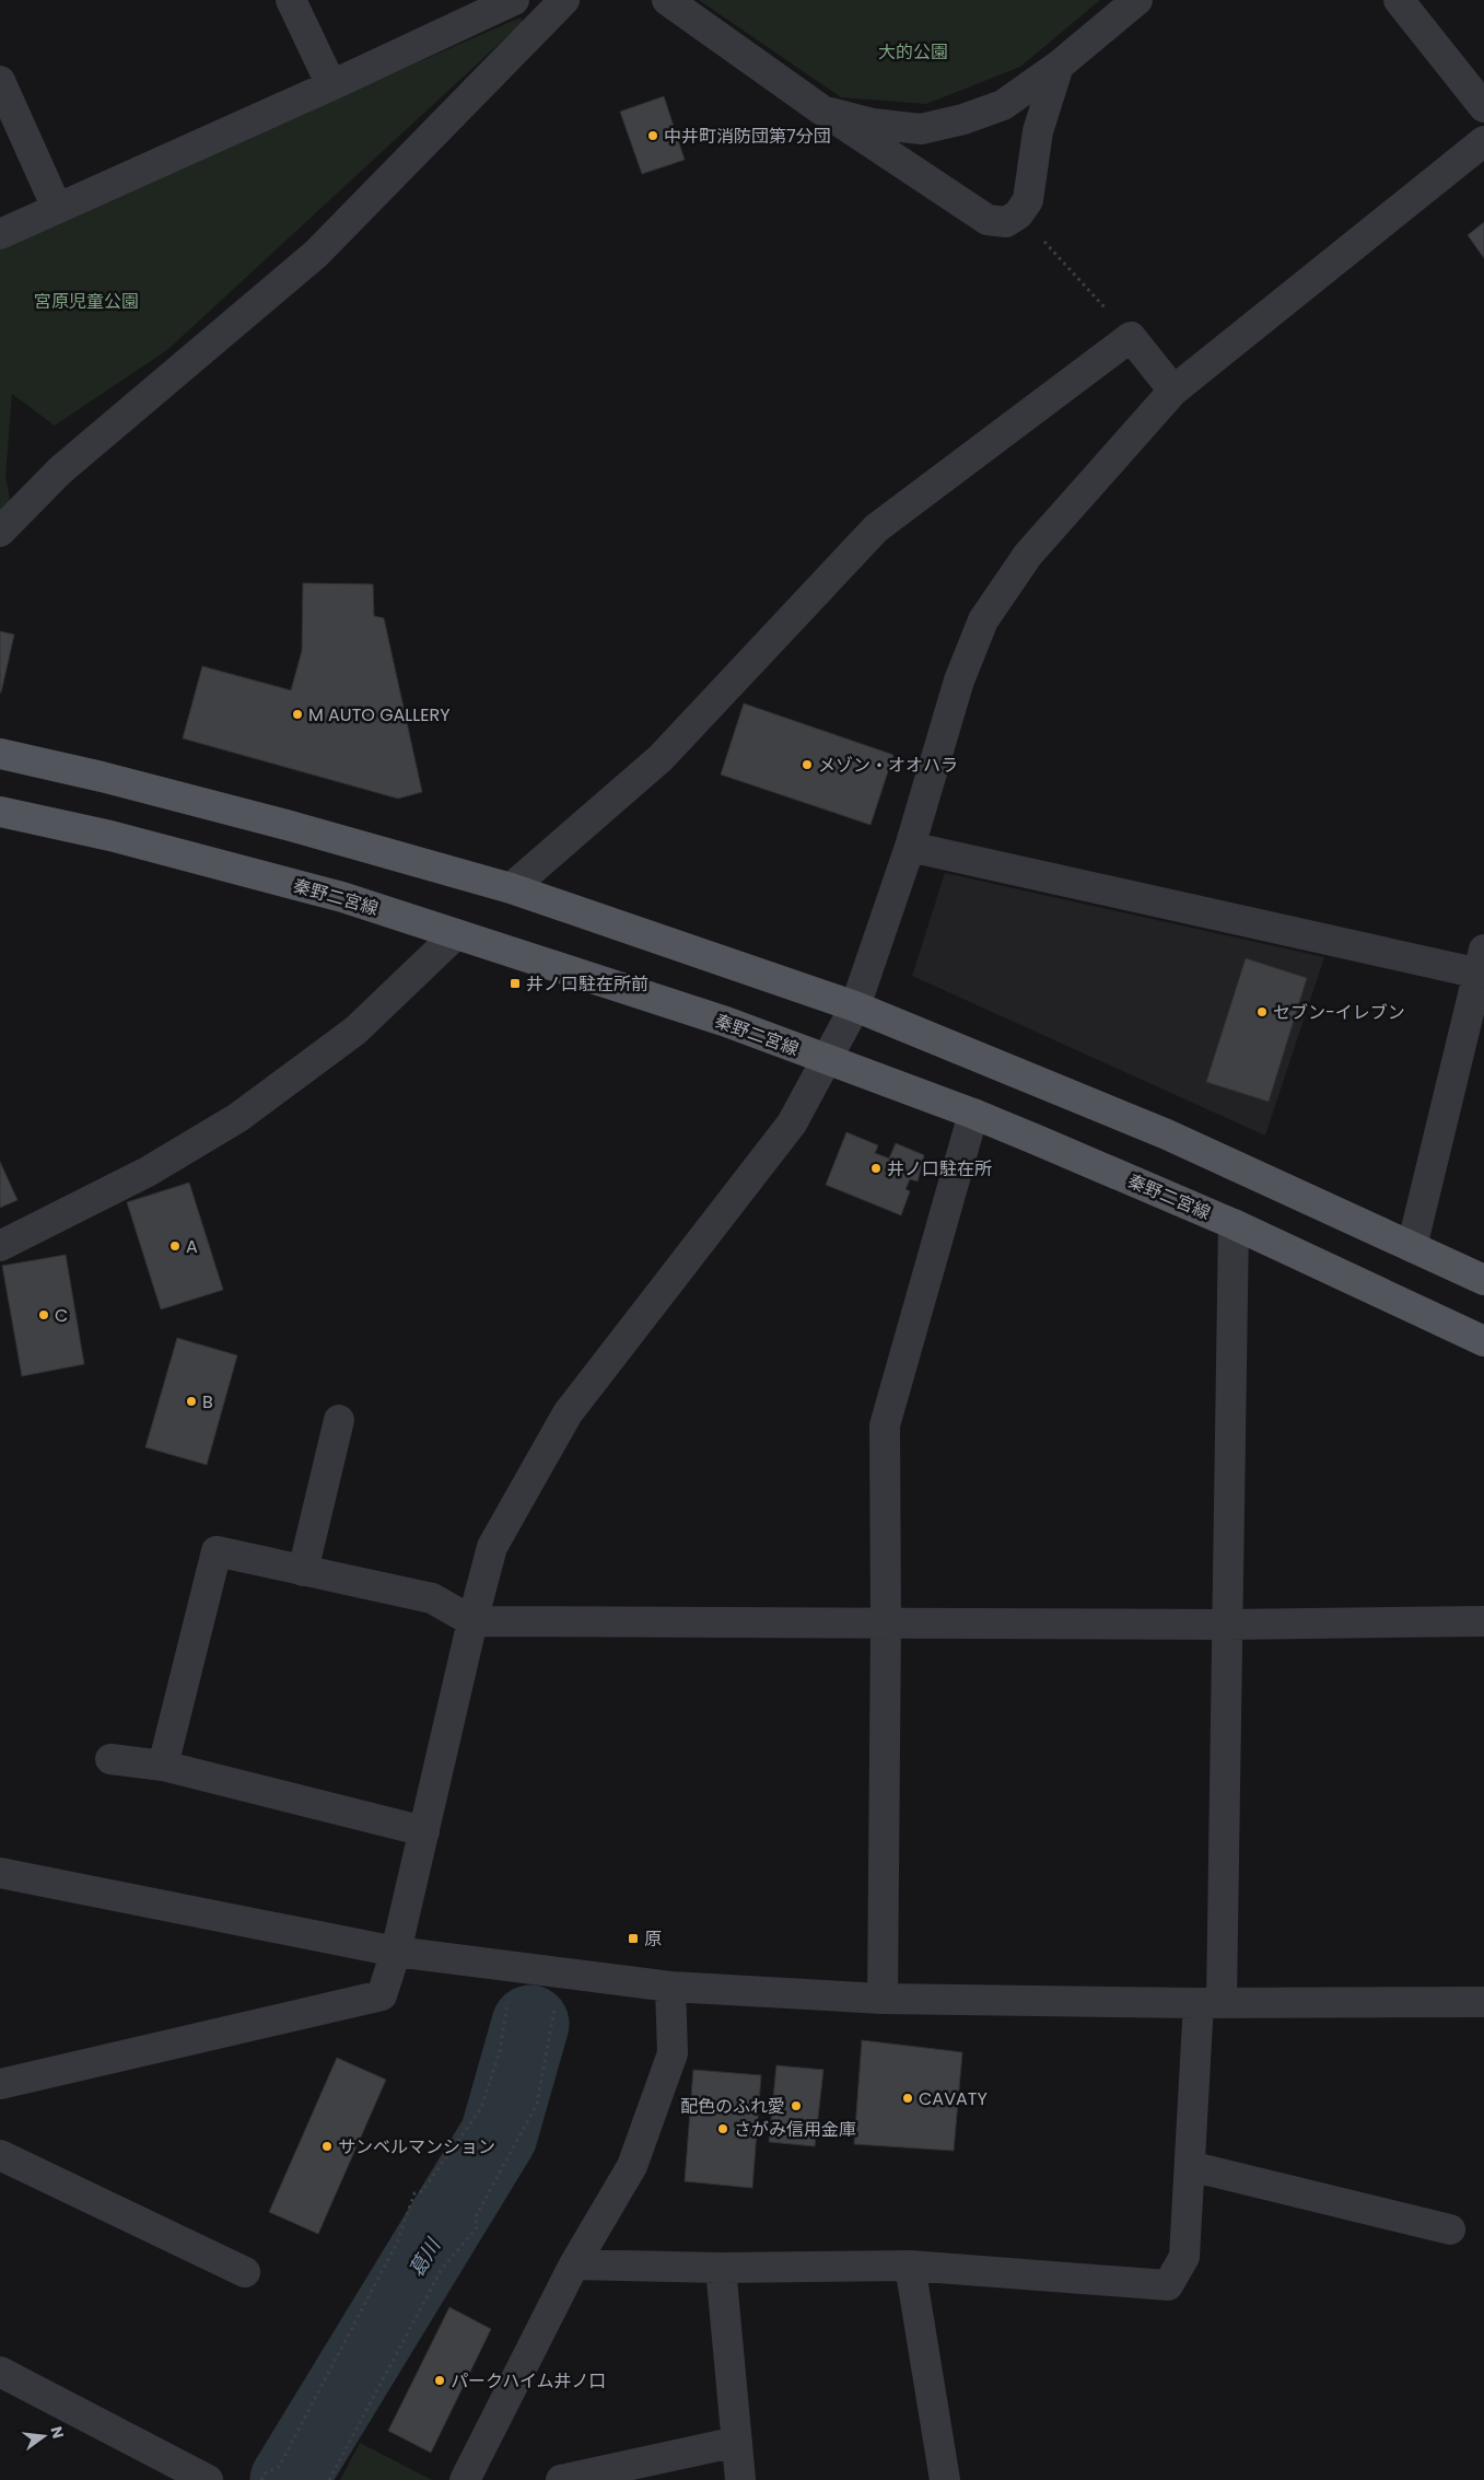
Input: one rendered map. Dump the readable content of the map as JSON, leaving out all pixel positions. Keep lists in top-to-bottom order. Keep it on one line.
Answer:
{"streets":{"main road":["秦野二宮線"]},"water":["葛川"],"parks":["大的公園","宮原児童公園"],"places":{"other":["中井町消防団第7分団","M AUTO GALLERY","メゾン・オオハラ","セブン-イレブン","井ノ口駐在所","A","C","B","CAVATY","配色のふれ愛","さがみ信用金庫","サンベルマンション","パークハイム井ノ口"],"transit":["井ノ口駐在所前","原"]},"north":"right"}
